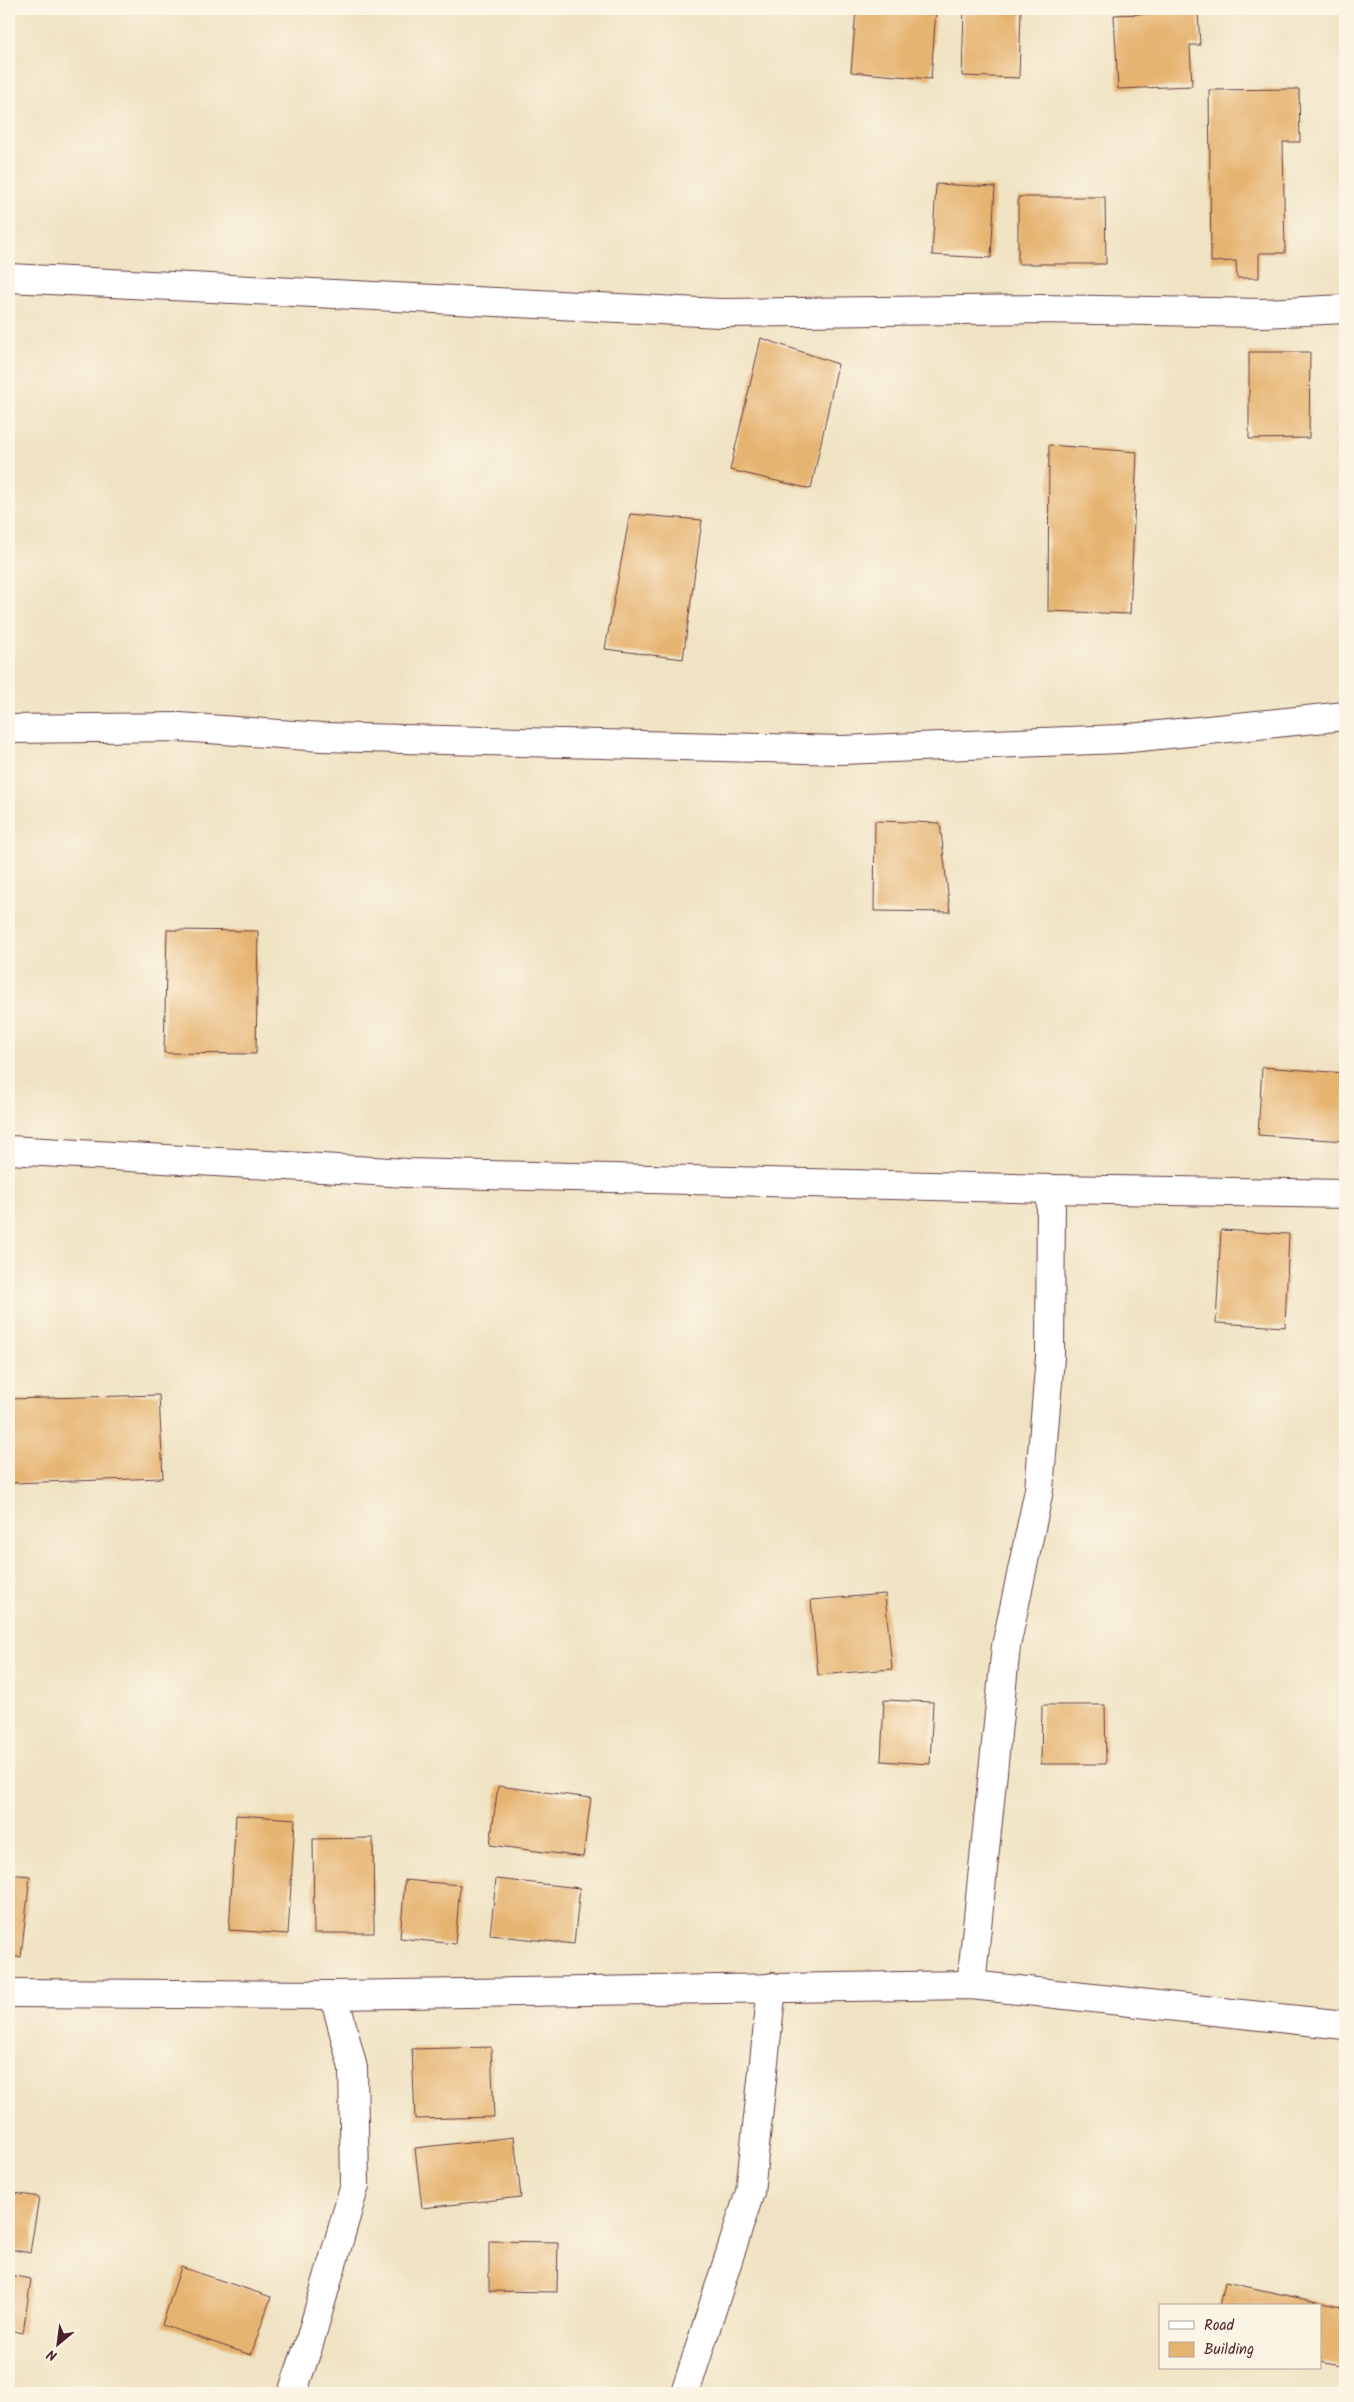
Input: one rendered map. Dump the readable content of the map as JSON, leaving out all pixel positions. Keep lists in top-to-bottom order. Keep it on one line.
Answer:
{"legend":["Road","Building"],"north":"bottom left"}
